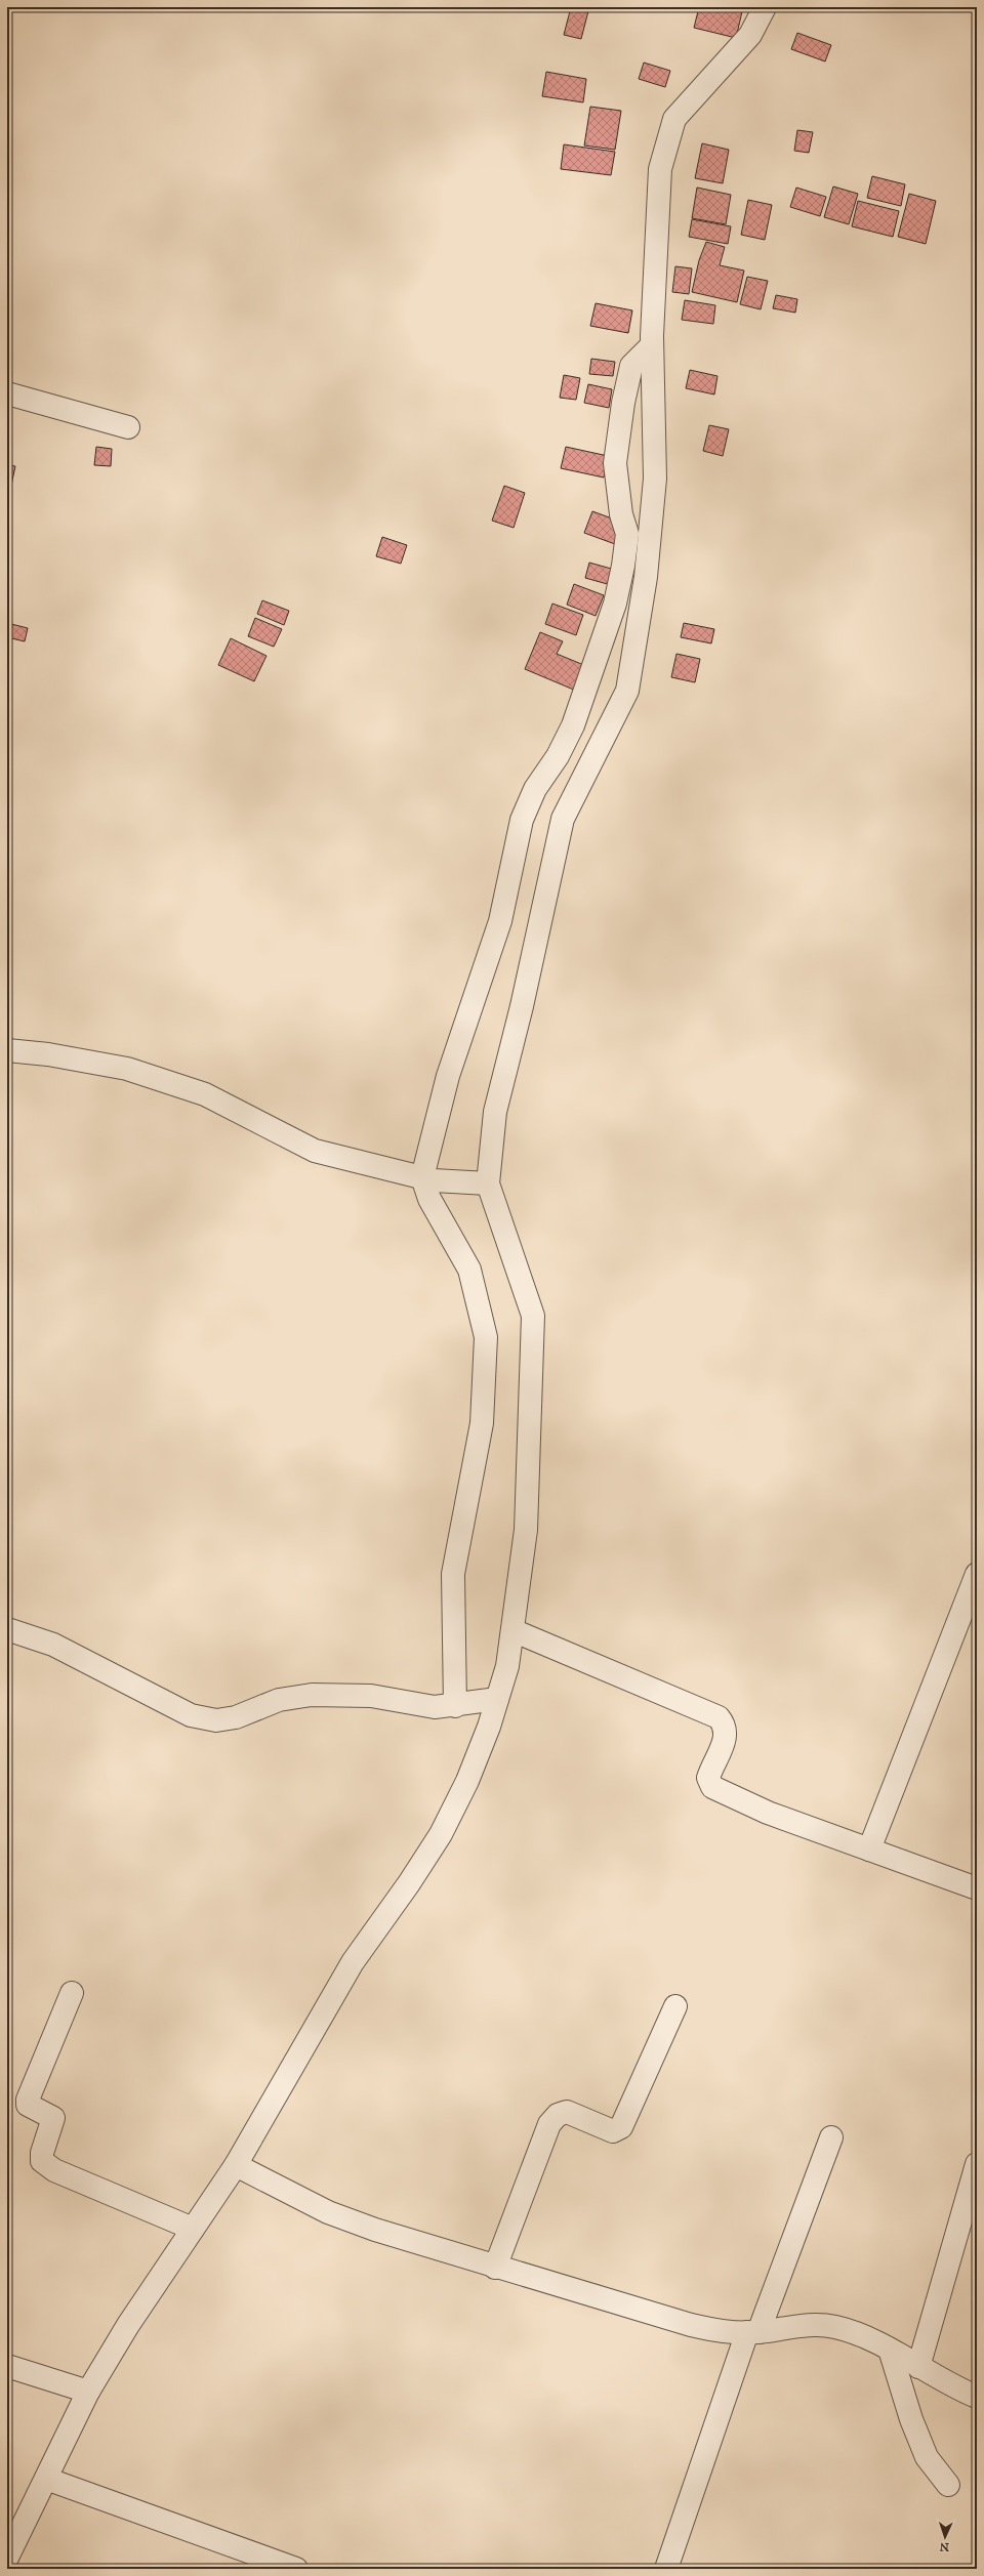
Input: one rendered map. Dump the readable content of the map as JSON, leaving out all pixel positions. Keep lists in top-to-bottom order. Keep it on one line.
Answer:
{"north":"bottom"}
